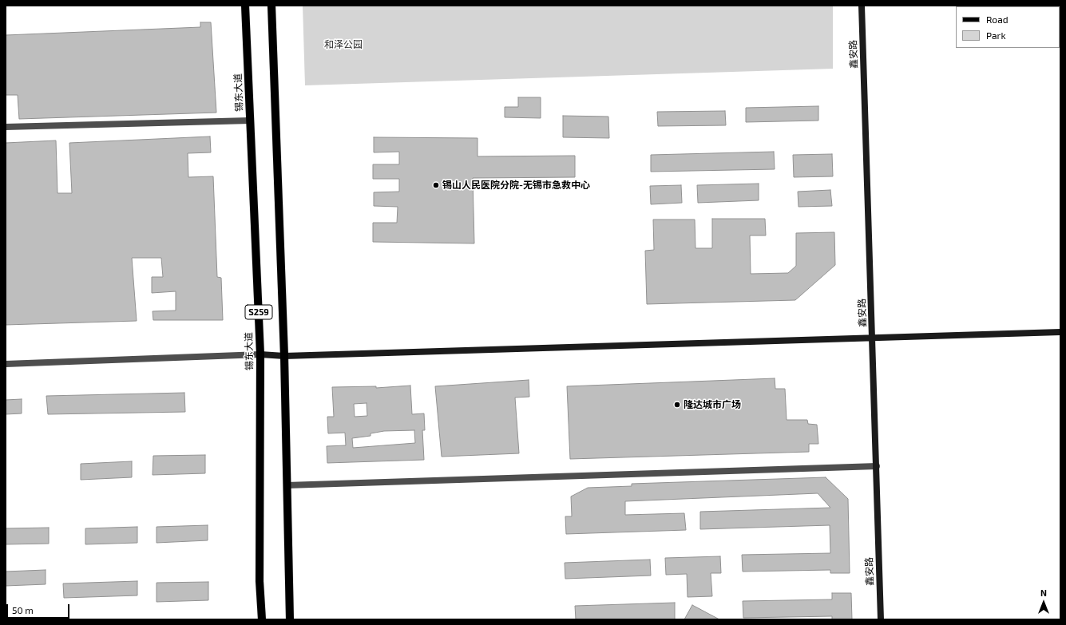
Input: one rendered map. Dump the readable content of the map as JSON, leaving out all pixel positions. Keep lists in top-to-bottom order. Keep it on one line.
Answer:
{"streets":{"main road":["锡东大道","S259"],"street":["鑫安路"]},"parks":["和泽公园"],"places":["锡山人民医院分院-无锡市急救中心","隆达城市广场"],"legend":["Road","Park"],"scale_bar":"50 m","north":"top"}
